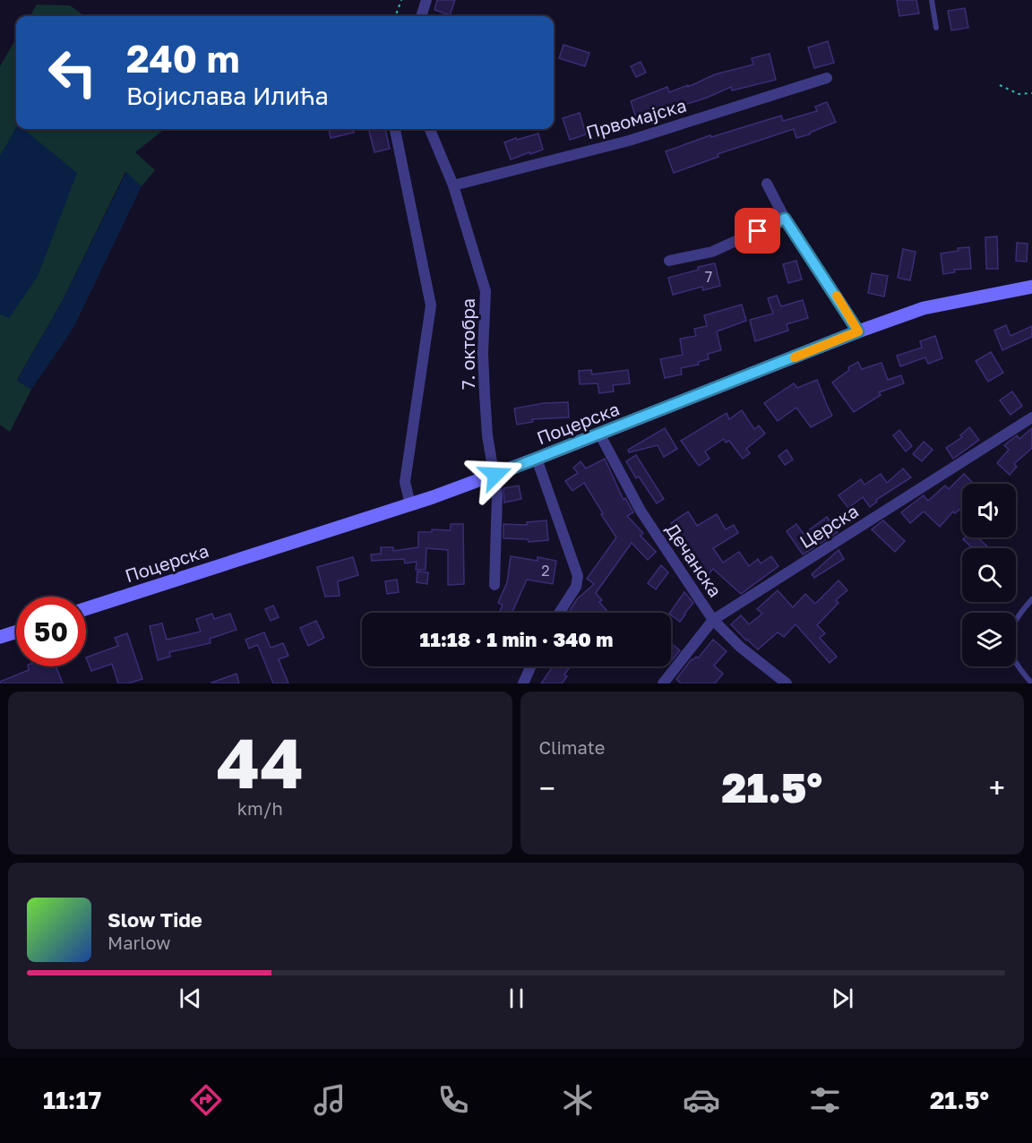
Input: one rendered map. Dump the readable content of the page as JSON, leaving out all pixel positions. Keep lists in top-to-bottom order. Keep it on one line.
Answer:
{"streets":{"main road":["Поцерска"],"street":["Првомајска","7. октобра","Церска","Дечанска"]},"crossings":[["Првомајска","7. октобра"],["7. октобра","Поцерска"],["Поцерска","Дечанска"],["Церска","Дечанска"]],"house_numbers":["7","2"],"page":{"turn":["240 m","Војислава Илића"],"limit":"50","trip":"11:18 · 1 min · 340 m","tile":[["44","km/h"],"Climate"],"heat":["−","21.5°","+"],"song":["Slow Tide","Marlow"],"tabs":["11:17","21.5°"]}}
